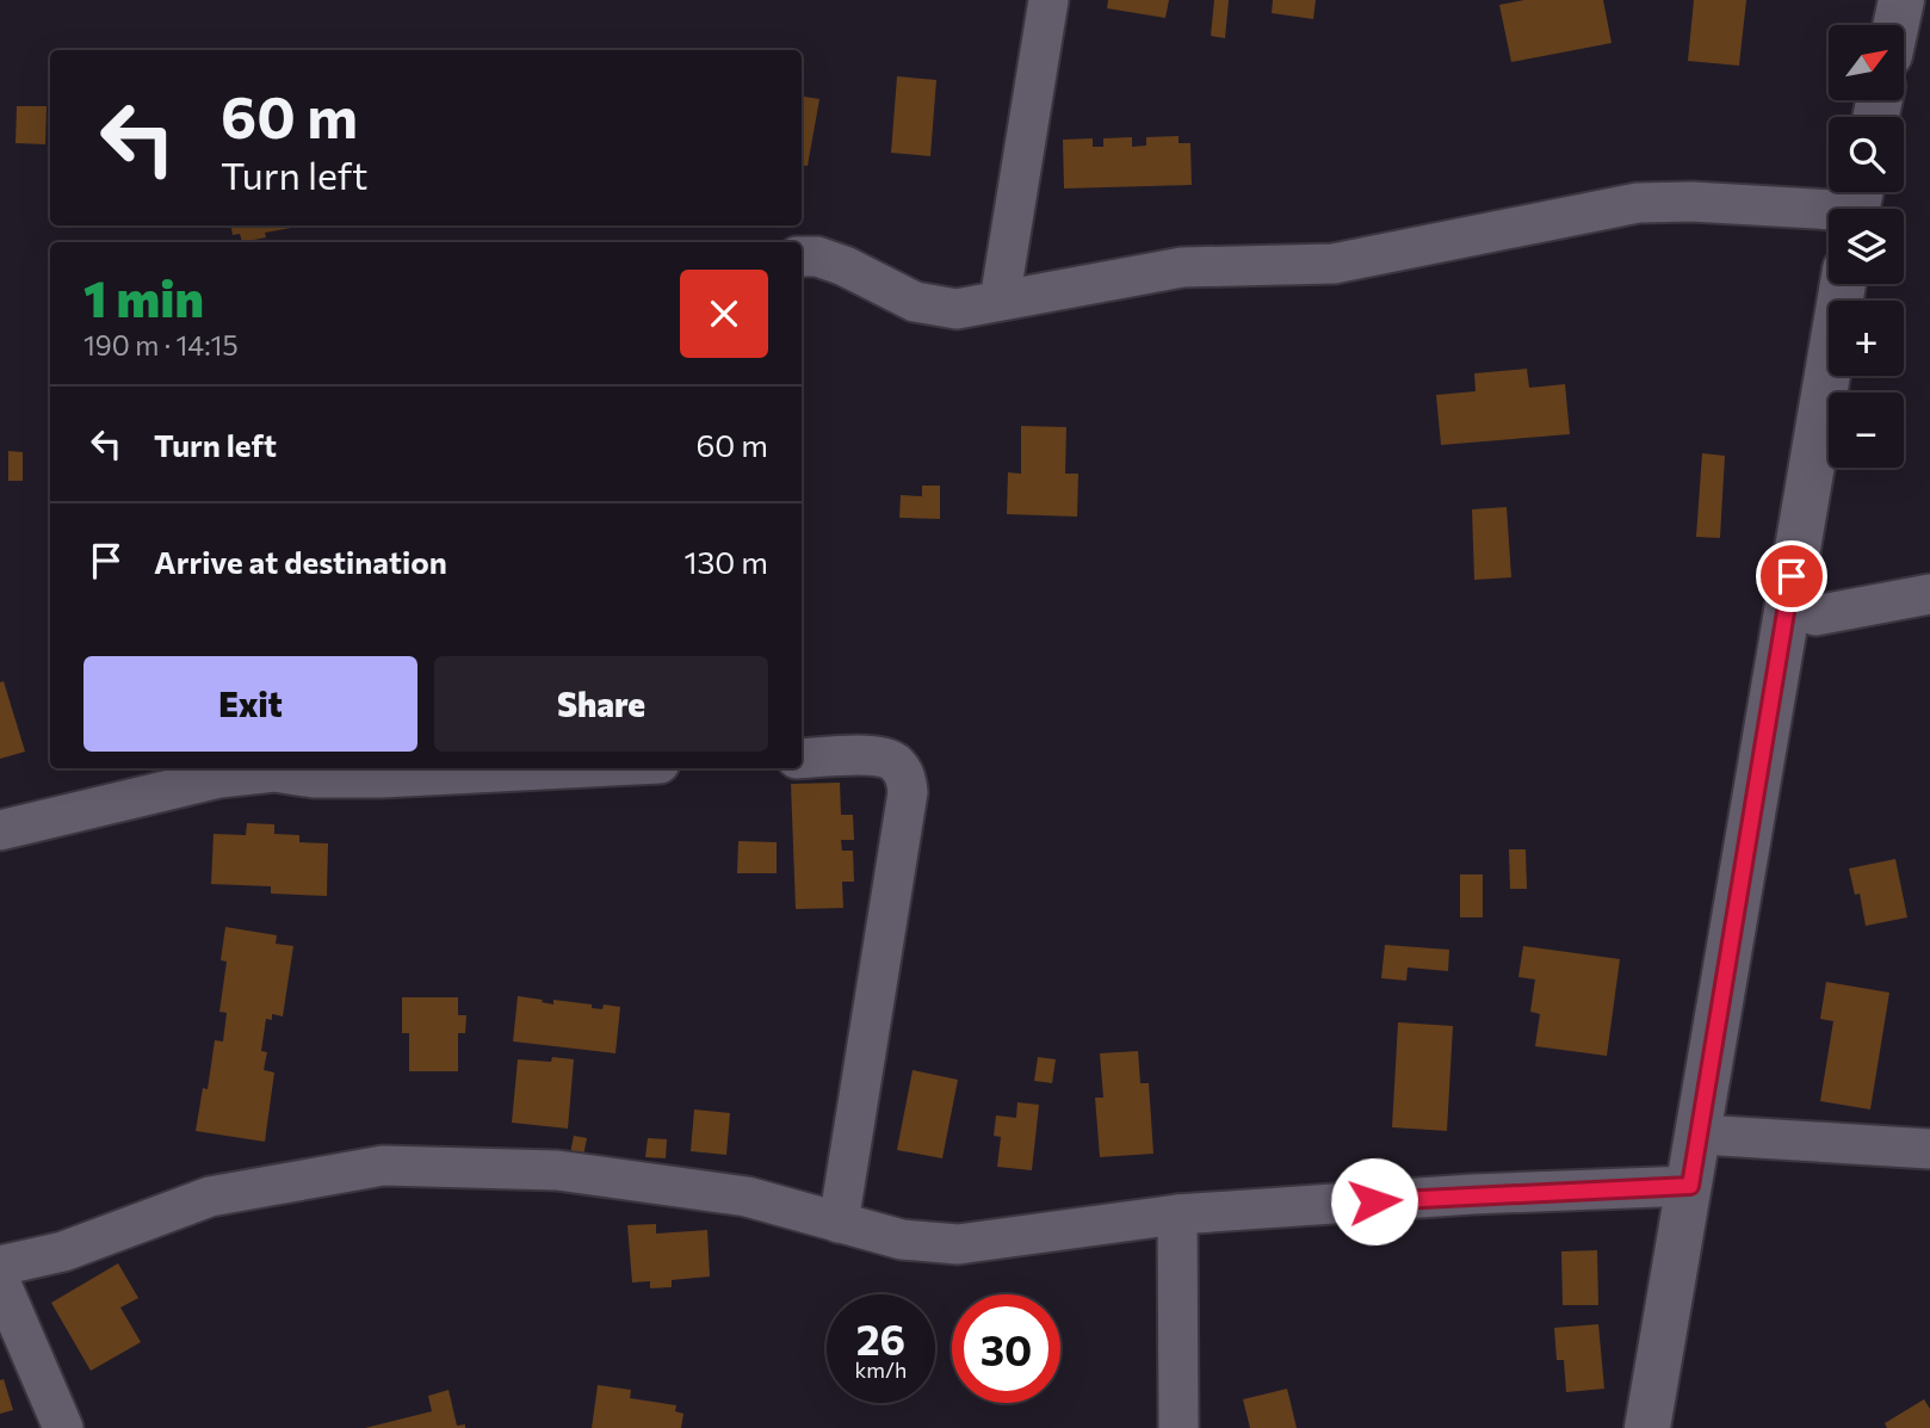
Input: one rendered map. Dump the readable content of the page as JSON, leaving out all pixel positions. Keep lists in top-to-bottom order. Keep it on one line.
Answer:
{"north":"top right","page":{"map_buttons":["+","−"],"turn":["60 m","Turn left"],"heading":["1 min","190 m · 14:15"],"list":[{"name":"Turn left","value":"60 m"},{"name":"Arrive at destination","value":"130 m"}],"buttons":["Exit","Share"],"speed":"26 km/h","limit":"30"}}
